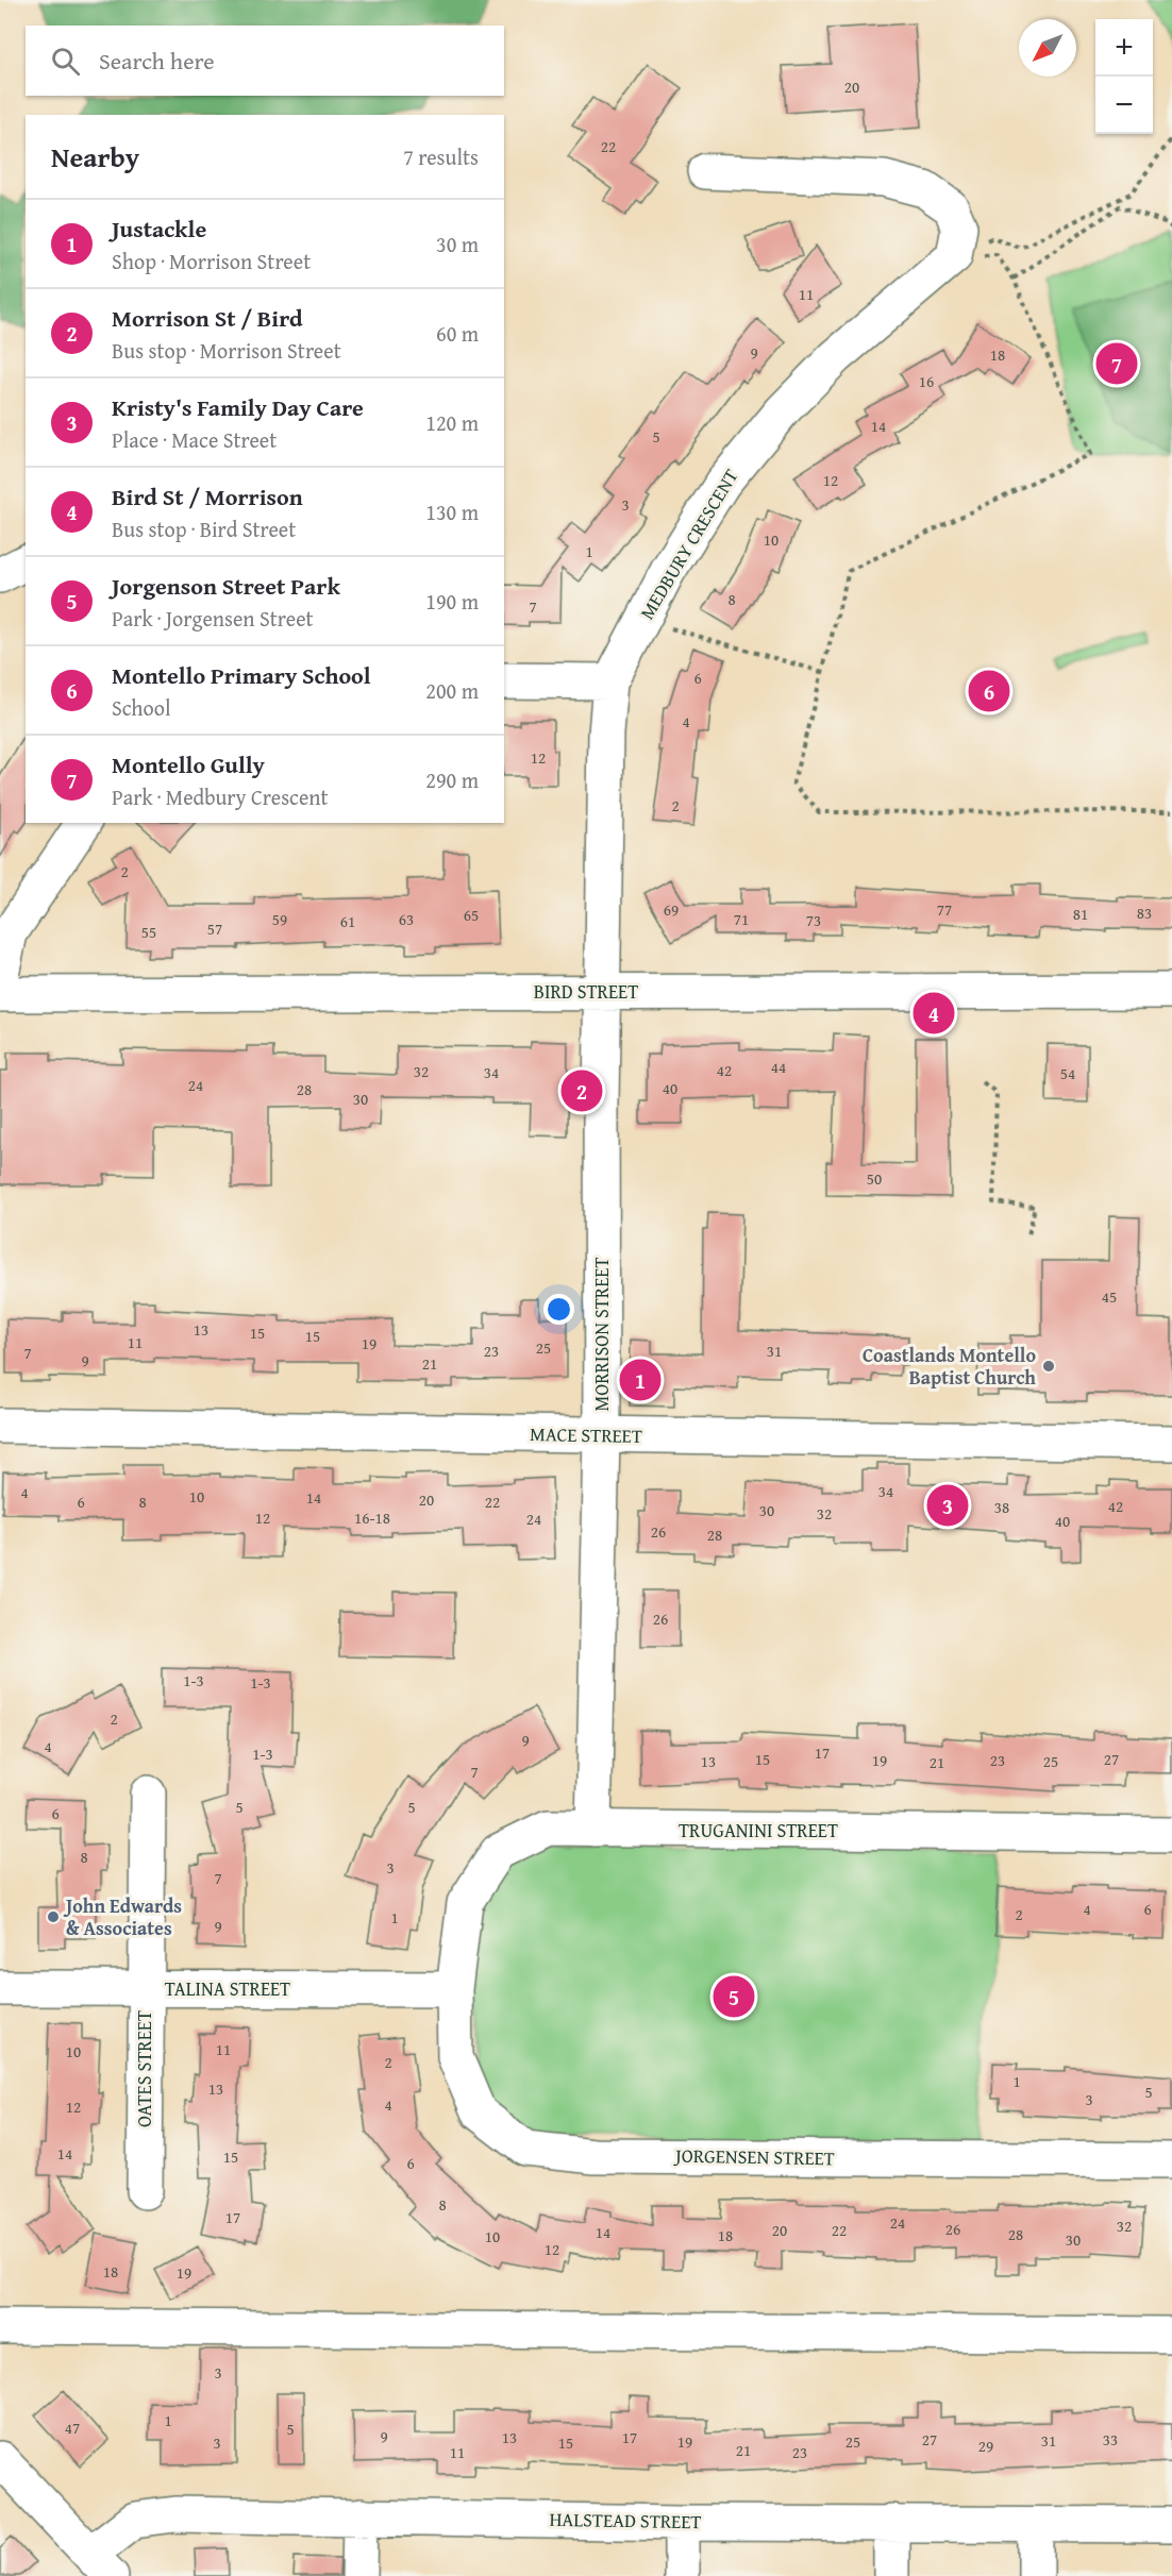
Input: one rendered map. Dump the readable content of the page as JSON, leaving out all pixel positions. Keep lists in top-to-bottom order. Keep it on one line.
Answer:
{"streets":{"street":["MEDBURY CRESCENT","BIRD STREET","MORRISON STREET","MACE STREET","TRUGANINI STREET","TALINA STREET","OATES STREET","JORGENSEN STREET","HALSTEAD STREET"]},"crossings":[["MEDBURY CRESCENT","BIRD STREET"],["MEDBURY CRESCENT","MORRISON STREET"],["BIRD STREET","MORRISON STREET"],["MORRISON STREET","MACE STREET"],["MORRISON STREET","TRUGANINI STREET"],["TRUGANINI STREET","TALINA STREET"],["TRUGANINI STREET","JORGENSEN STREET"],["TALINA STREET","OATES STREET"],["TALINA STREET","JORGENSEN STREET"]],"places":["Coastlands Montello Baptist Church","John Edwards & Associates"],"house_numbers":["20","22","11","9","18","16","14","5","12","3","10","1","8","7","6","4","12","2","2","69","77","83","81","65","59","63","71","73","61","57","55","44","42","32","34","54","24","40","28","30","50","45","13","15","15","11","19","25","23","31","7","9","21","34","4","10","14","20","6","8","22","42","38","30","32","12","16-18","24","40","26","28","26","1-3","1-3","2","9","4","17","1-3","15","27","19","23","13","25","21","7","5","5","6","8","3","7","4","6","2","1","9","11","10","2","1","13","5","3","4","12","14","15","6","8","17","24","32","26","20","22","14","28","18","10","30","12","18","19","3","1","47","5","9","13","17","27","33","31","19","25","3","15","29","21","11","23"],"north":"bottom left","page":{"map_buttons":["+","−"],"search":"Search here","heading":["Nearby","7 results"],"list":[{"mark":"1","name":"Justackle","note":"Shop · Morrison Street","value":"30 m"},{"mark":"2","name":"Morrison St / Bird","note":"Bus stop · Morrison Street","value":"60 m"},{"mark":"3","name":"Kristy's Family Day Care","note":"Place · Mace Street","value":"120 m"},{"mark":"4","name":"Bird St / Morrison","note":"Bus stop · Bird Street","value":"130 m"},{"mark":"5","name":"Jorgenson Street Park","note":"Park · Jorgensen Street","value":"190 m"},{"mark":"6","name":"Montello Primary School","note":"School","value":"200 m"},{"mark":"7","name":"Montello Gully","note":"Park · Medbury Crescent","value":"290 m"}],"pins":["7","6","4","2","1","3","5"]}}
